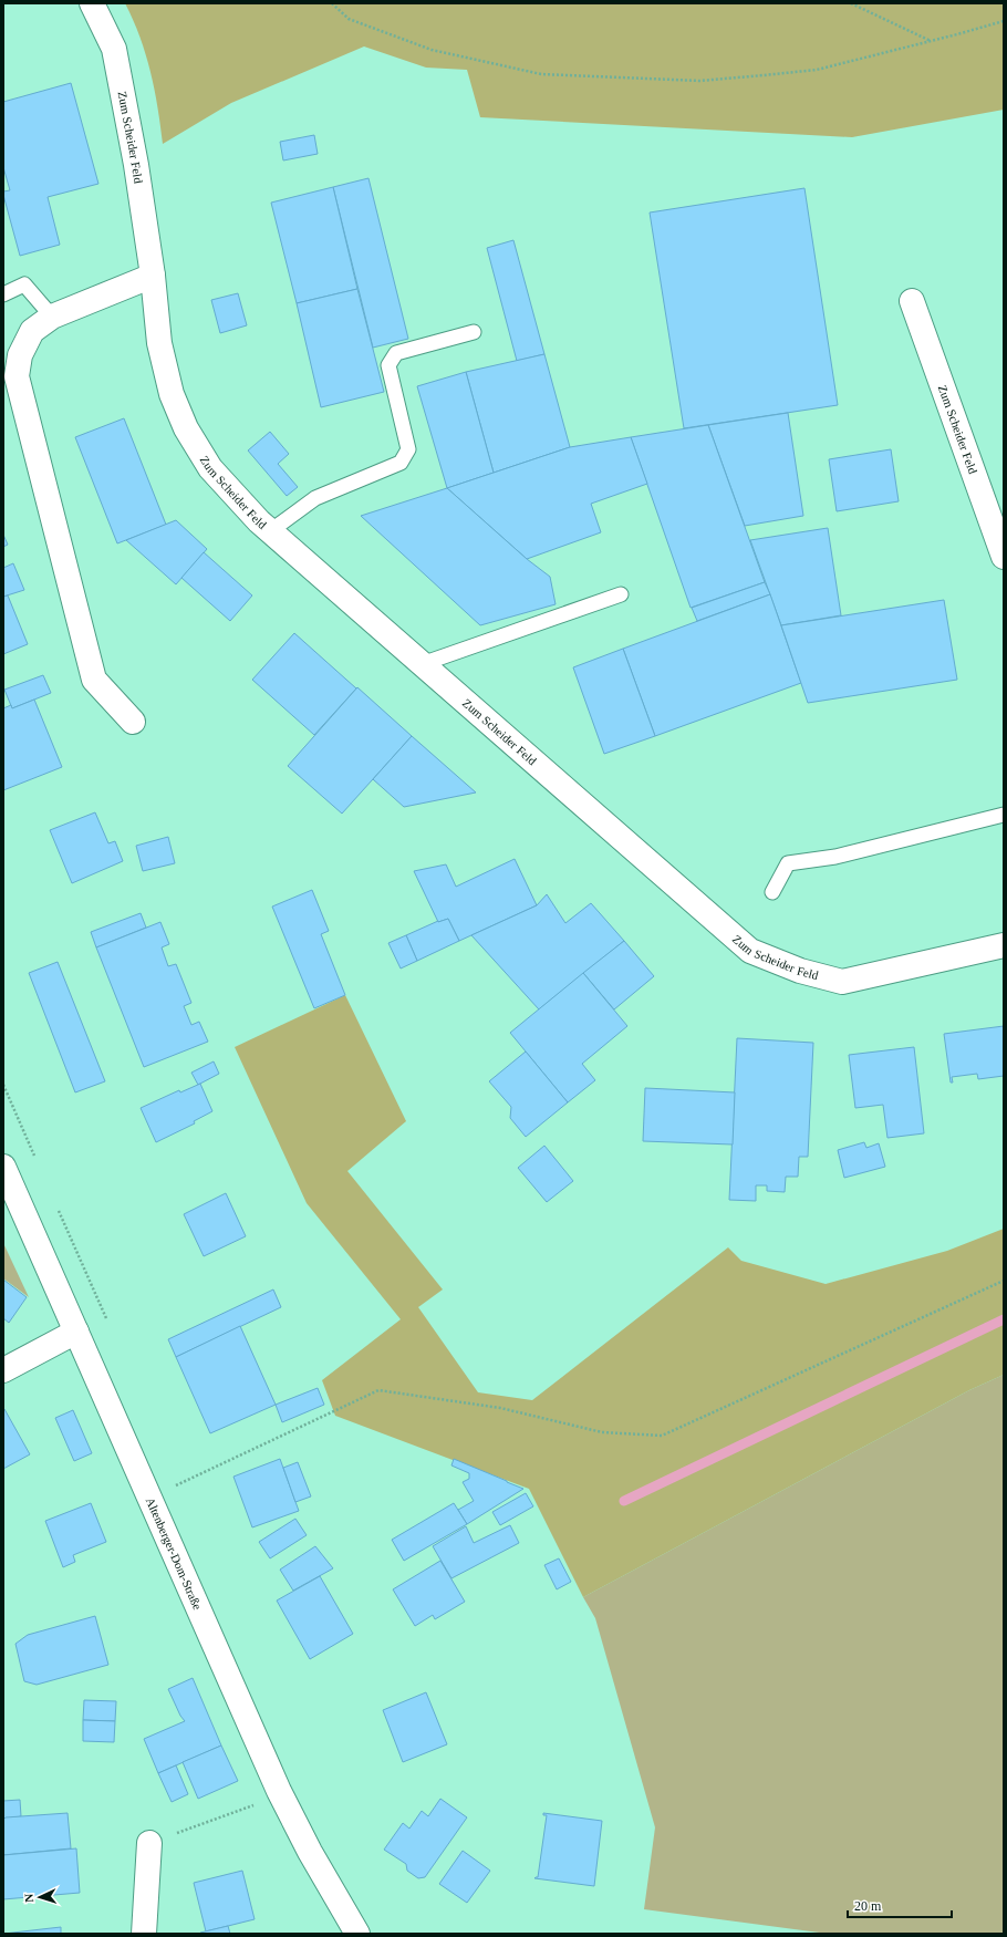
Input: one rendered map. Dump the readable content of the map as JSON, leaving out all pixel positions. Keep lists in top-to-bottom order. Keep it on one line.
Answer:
{"streets":{"street":["Zum Scheider Feld","Altenberger-Dom-Straße"]},"scale_bar":"20 m","north":"left"}
